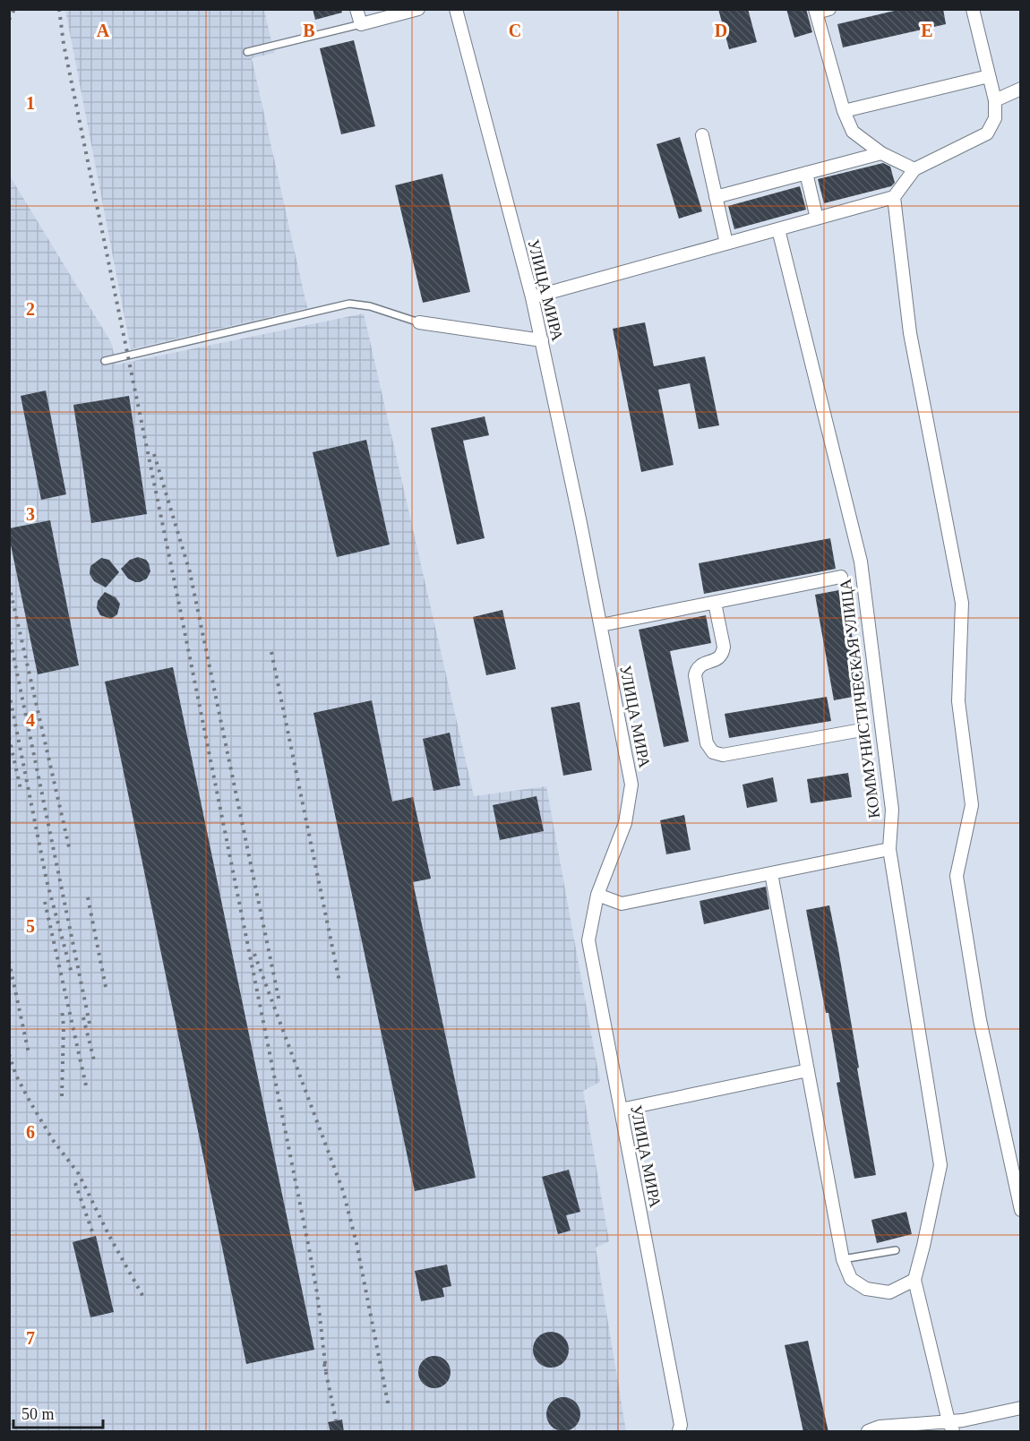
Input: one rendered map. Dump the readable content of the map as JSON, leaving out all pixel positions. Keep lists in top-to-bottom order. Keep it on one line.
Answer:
{"streets":{"street":["УЛИЦА МИРА","КОММУНИСТИЧЕСКАЯ УЛИЦА"]},"scale_bar":"50 m","grid":{"columns":["A","B","C","D","E"],"rows":["1","2","3","4","5","6","7"]}}
